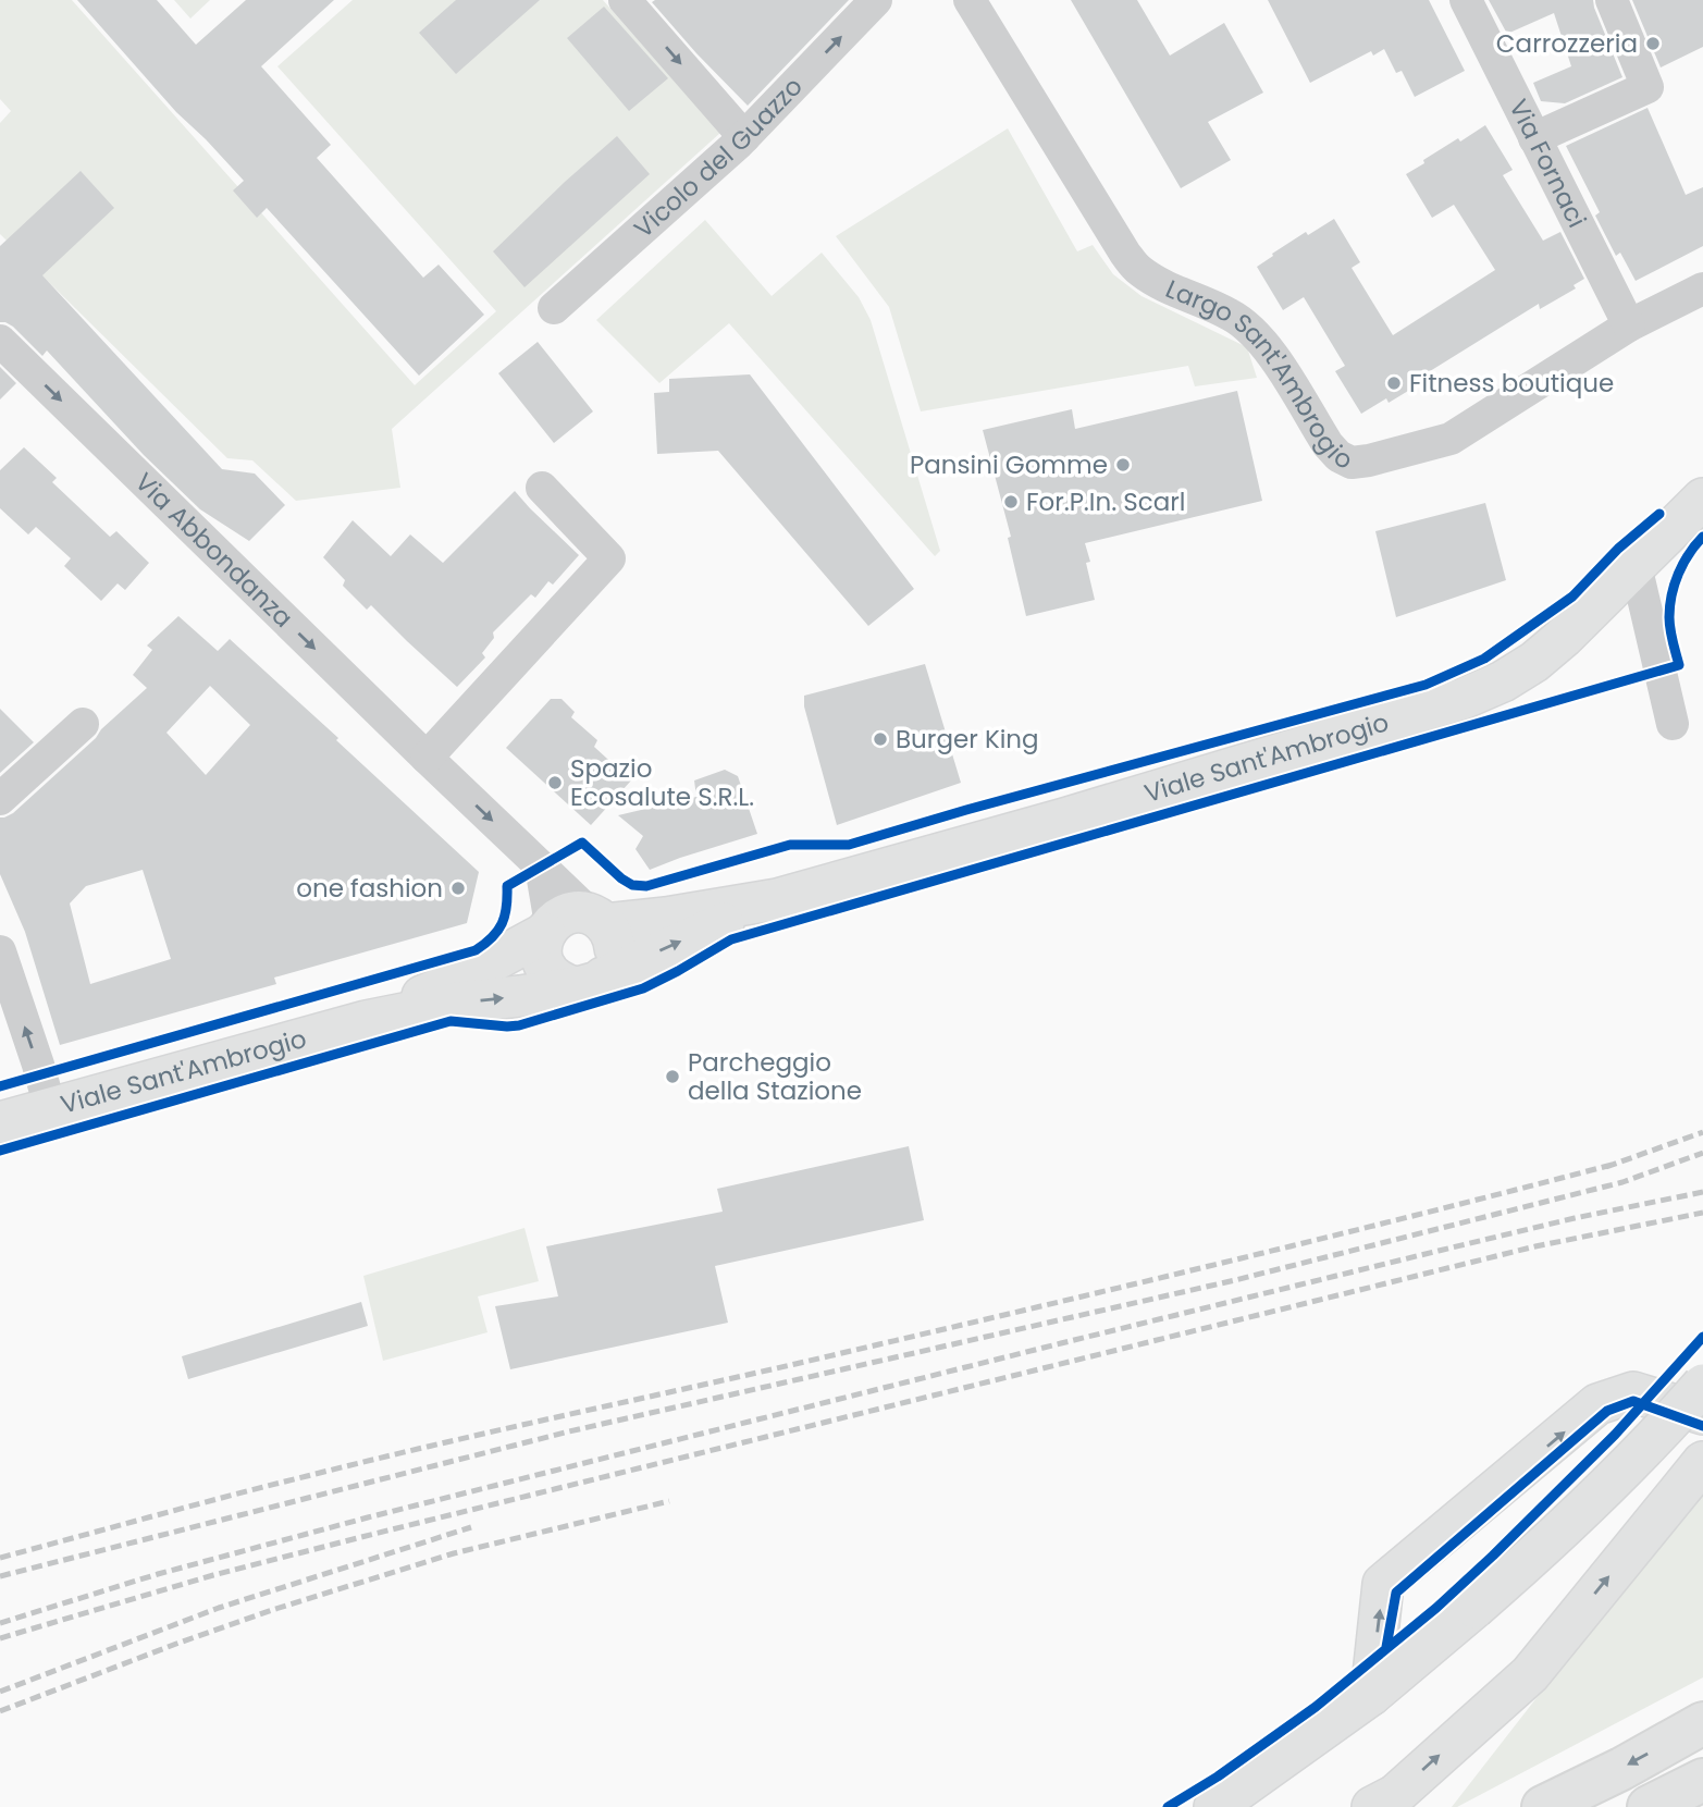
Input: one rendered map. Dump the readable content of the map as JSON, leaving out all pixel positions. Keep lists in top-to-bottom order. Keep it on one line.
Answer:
{"streets":{"main road":["Viale Sant'Ambrogio"],"street":["Vicolo del Guazzo","Via Fornaci","Largo Sant'Ambrogio","Via Abbondanza"]},"crossings":[["Via Fornaci","Largo Sant'Ambrogio"],["Via Abbondanza","Viale Sant'Ambrogio"]],"one_way":["Vicolo del Guazzo","Via Abbondanza"],"places":["Carrozzeria","Fitness boutique","Pansini Gomme","For.P.In. Scarl","Burger King","Spazio Ecosalute S.R.L.","one fashion","Parcheggio della Stazione"]}
